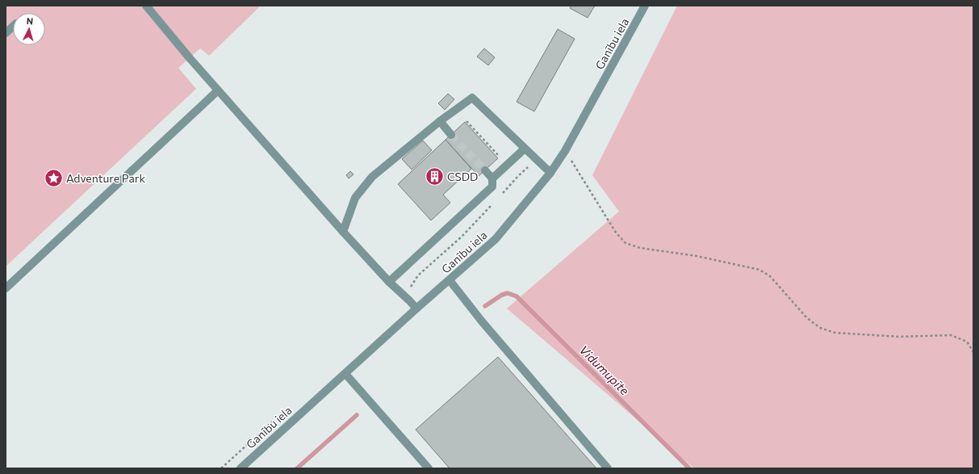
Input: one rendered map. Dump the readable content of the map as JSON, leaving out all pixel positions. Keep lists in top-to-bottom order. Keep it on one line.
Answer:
{"streets":{"street":["Ganību iela"]},"water":["Vidumupīte"],"places":{"building":["CSDD"],"place":["Adventure Park"]},"north":"top"}
